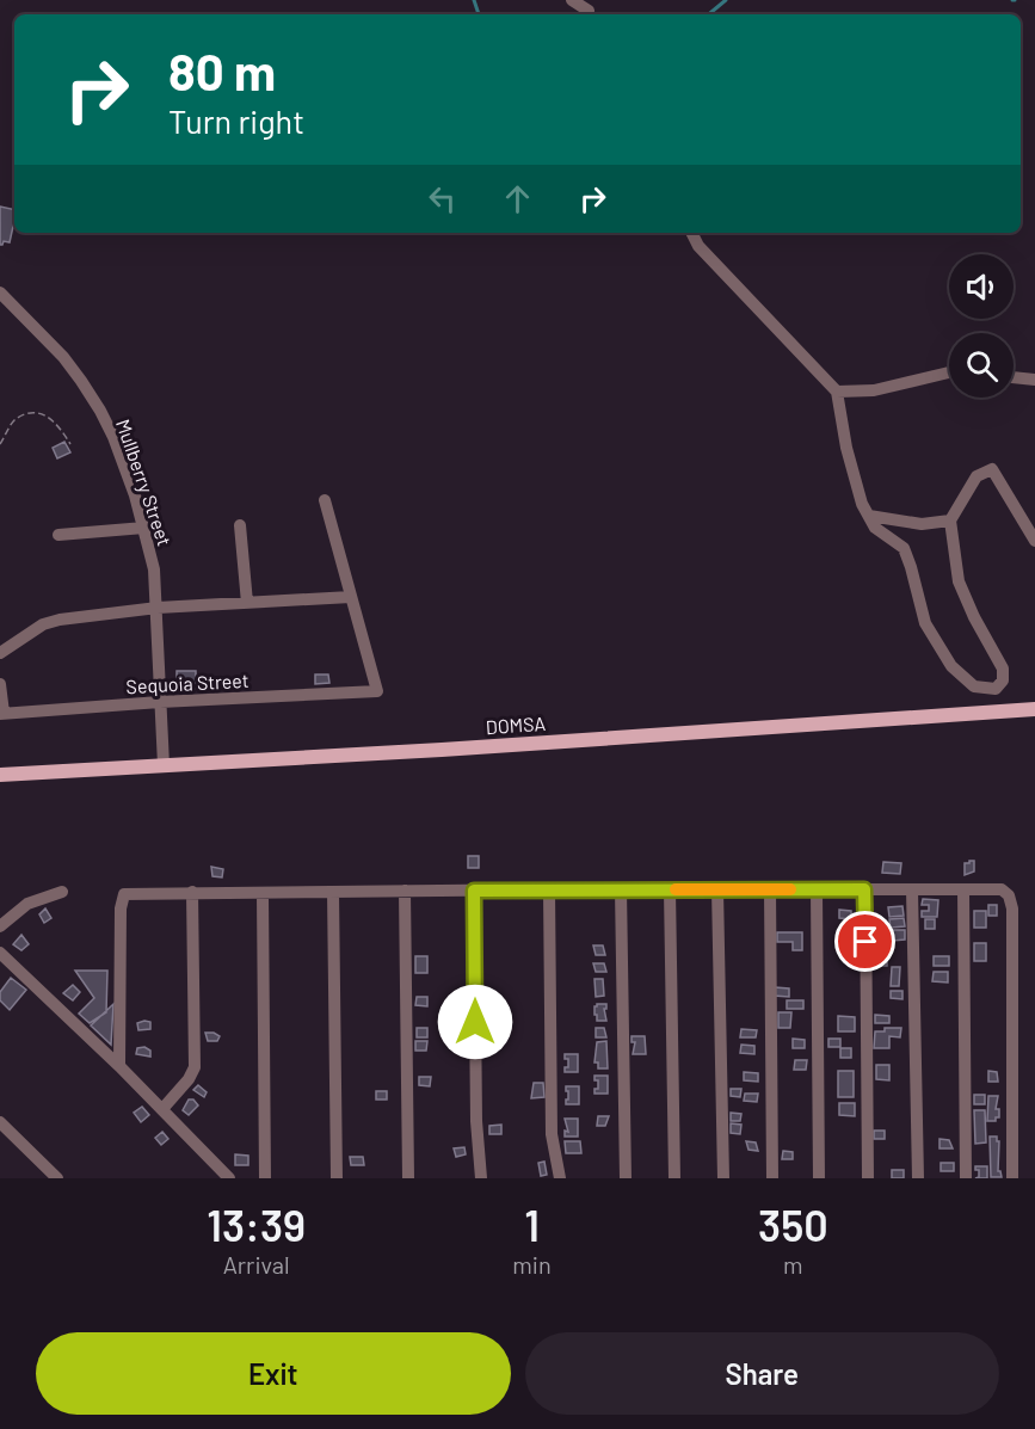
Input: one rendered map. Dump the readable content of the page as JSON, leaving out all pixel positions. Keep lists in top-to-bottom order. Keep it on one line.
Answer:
{"streets":{"main road":["DOMSA"],"street":["Mullberry Street","Sequoia Street"]},"crossings":[["Mullberry Street","Sequoia Street"],["Mullberry Street","DOMSA"]],"page":{"turn":["80 m","Turn right"],"eta":["13:39","Arrival","1","min","350","m"],"buttons":["Exit","Share"]}}
